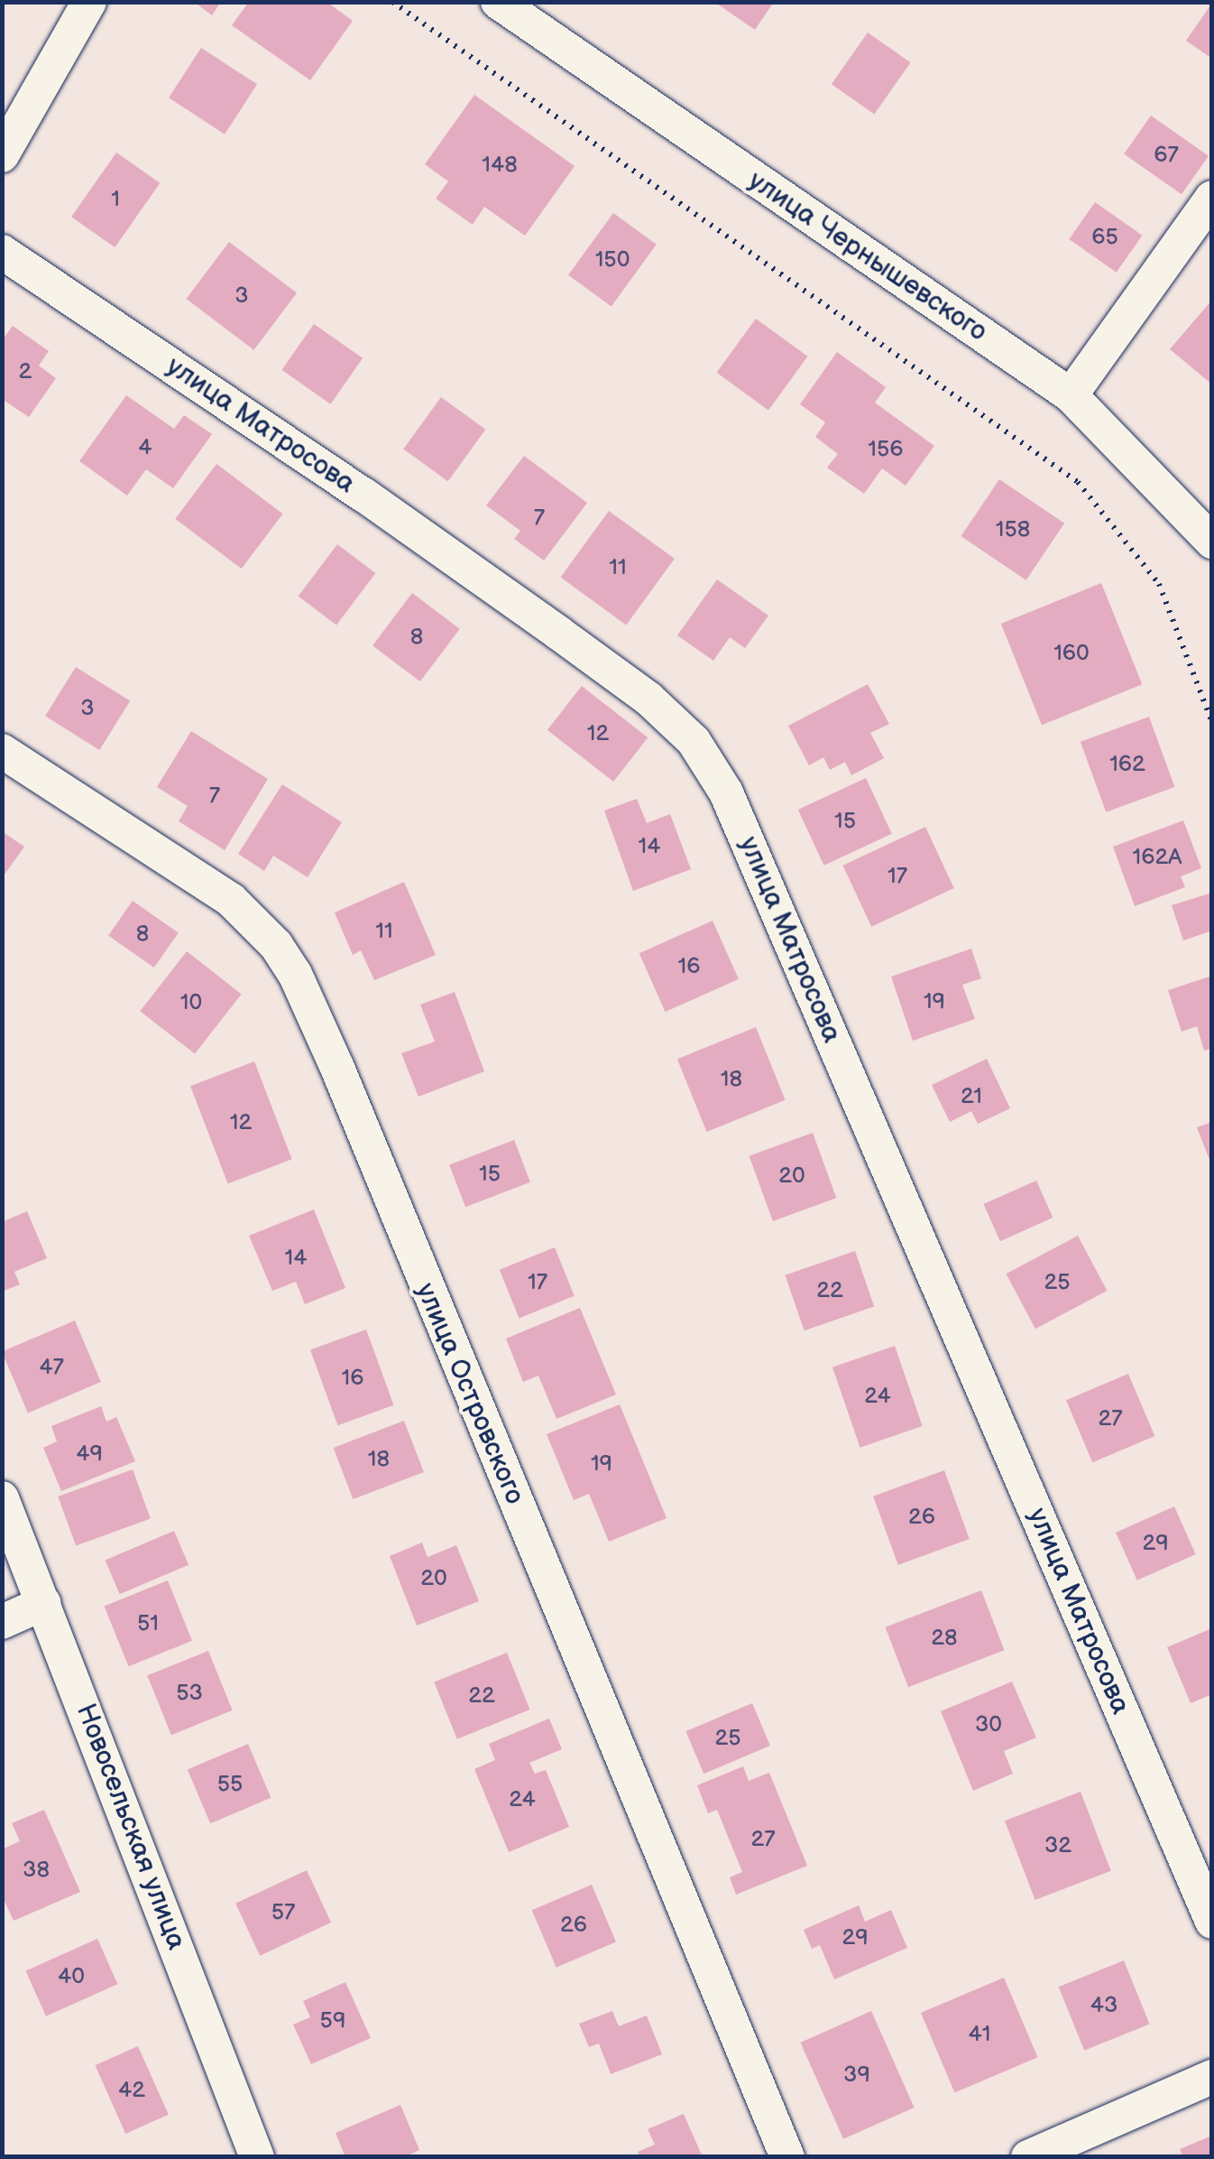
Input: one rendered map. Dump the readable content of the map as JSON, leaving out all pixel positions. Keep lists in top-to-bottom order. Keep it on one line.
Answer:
{"streets":{"street":["улица Чернышевского","улица Матросова","улица Островского","Новосельская улица"]},"house_numbers":["67","148","1","65","150","3","2","4","156","7","158","11","8","160","3","12","162","7","15","14","162А","17","11","8","16","19","10","18","21","12","15","20","14","17","25","22","47","16","24","27","49","18","19","26","29","20","51","28","53","22","30","25","55","24","27","32","38","57","26","29","40","43","59","41","39","42"]}
